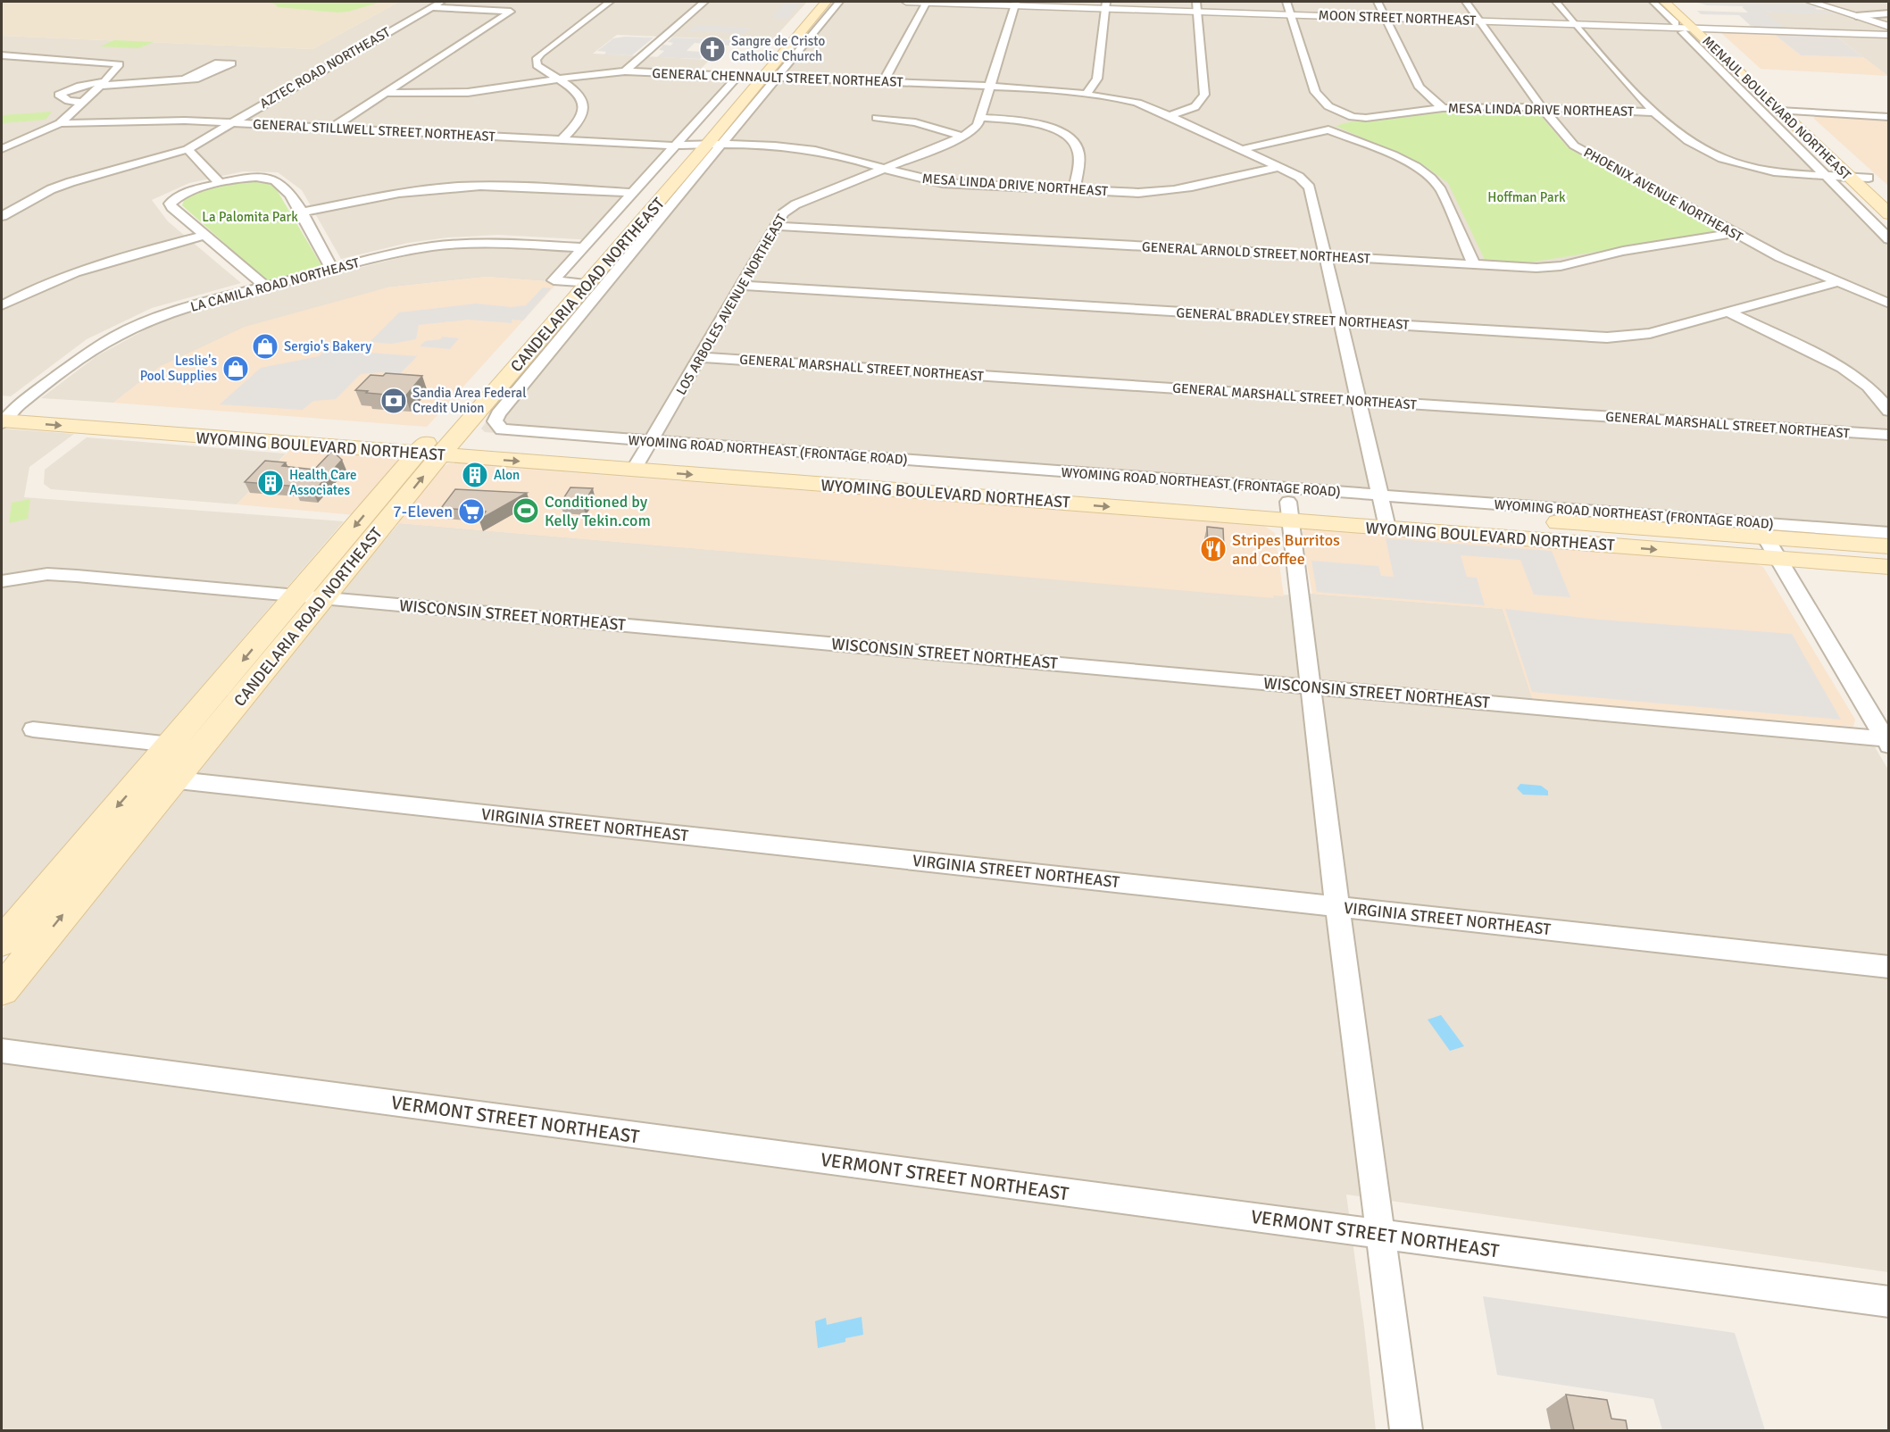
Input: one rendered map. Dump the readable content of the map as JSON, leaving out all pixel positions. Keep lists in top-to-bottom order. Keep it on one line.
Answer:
{"streets":{"main road":["MENAUL BOULEVARD NORTHEAST","CANDELARIA ROAD NORTHEAST","WYOMING BOULEVARD NORTHEAST"],"street":["MOON STREET NORTHEAST","AZTEC ROAD NORTHEAST","GENERAL CHENNAULT STREET NORTHEAST","MESA LINDA DRIVE NORTHEAST","GENERAL STILLWELL STREET NORTHEAST","PHOENIX AVENUE NORTHEAST","GENERAL ARNOLD STREET NORTHEAST","LA CAMILA ROAD NORTHEAST","LOS ARBOLES AVENUE NORTHEAST","GENERAL BRADLEY STREET NORTHEAST","GENERAL MARSHALL STREET NORTHEAST","WYOMING ROAD NORTHEAST (FRONTAGE ROAD)","WISCONSIN STREET NORTHEAST","VIRGINIA STREET NORTHEAST","VERMONT STREET NORTHEAST"]},"crossings":[["MOON STREET NORTHEAST","MENAUL BOULEVARD NORTHEAST"],["MOON STREET NORTHEAST","MESA LINDA DRIVE NORTHEAST"],["MOON STREET NORTHEAST","PHOENIX AVENUE NORTHEAST"],["MOON STREET NORTHEAST","LOS ARBOLES AVENUE NORTHEAST"],["AZTEC ROAD NORTHEAST","GENERAL STILLWELL STREET NORTHEAST"],["GENERAL CHENNAULT STREET NORTHEAST","MESA LINDA DRIVE NORTHEAST"],["GENERAL CHENNAULT STREET NORTHEAST","GENERAL ARNOLD STREET NORTHEAST"],["GENERAL CHENNAULT STREET NORTHEAST","CANDELARIA ROAD NORTHEAST"],["GENERAL CHENNAULT STREET NORTHEAST","LOS ARBOLES AVENUE NORTHEAST"],["GENERAL CHENNAULT STREET NORTHEAST","GENERAL BRADLEY STREET NORTHEAST"],["GENERAL CHENNAULT STREET NORTHEAST","GENERAL MARSHALL STREET NORTHEAST"],["GENERAL CHENNAULT STREET NORTHEAST","WYOMING BOULEVARD NORTHEAST"],["GENERAL CHENNAULT STREET NORTHEAST","WYOMING ROAD NORTHEAST (FRONTAGE ROAD)"],["MESA LINDA DRIVE NORTHEAST","GENERAL STILLWELL STREET NORTHEAST"],["MESA LINDA DRIVE NORTHEAST","PHOENIX AVENUE NORTHEAST"],["MESA LINDA DRIVE NORTHEAST","CANDELARIA ROAD NORTHEAST"],["MESA LINDA DRIVE NORTHEAST","LOS ARBOLES AVENUE NORTHEAST"],["MESA LINDA DRIVE NORTHEAST","WYOMING ROAD NORTHEAST (FRONTAGE ROAD)"],["GENERAL STILLWELL STREET NORTHEAST","CANDELARIA ROAD NORTHEAST"],["PHOENIX AVENUE NORTHEAST","GENERAL ARNOLD STREET NORTHEAST"],["PHOENIX AVENUE NORTHEAST","GENERAL BRADLEY STREET NORTHEAST"],["GENERAL ARNOLD STREET NORTHEAST","LOS ARBOLES AVENUE NORTHEAST"],["LA CAMILA ROAD NORTHEAST","WYOMING BOULEVARD NORTHEAST"],["CANDELARIA ROAD NORTHEAST","WYOMING BOULEVARD NORTHEAST"],["CANDELARIA ROAD NORTHEAST","WYOMING ROAD NORTHEAST (FRONTAGE ROAD)"],["CANDELARIA ROAD NORTHEAST","WISCONSIN STREET NORTHEAST"],["CANDELARIA ROAD NORTHEAST","VIRGINIA STREET NORTHEAST"],["LOS ARBOLES AVENUE NORTHEAST","GENERAL BRADLEY STREET NORTHEAST"],["LOS ARBOLES AVENUE NORTHEAST","GENERAL MARSHALL STREET NORTHEAST"],["LOS ARBOLES AVENUE NORTHEAST","WYOMING BOULEVARD NORTHEAST"],["LOS ARBOLES AVENUE NORTHEAST","WYOMING ROAD NORTHEAST (FRONTAGE ROAD)"],["WYOMING BOULEVARD NORTHEAST","WYOMING ROAD NORTHEAST (FRONTAGE ROAD)"]],"parks":["Hoffman Park","La Palomita Park"],"places":{"church":["Sangre de Cristo Catholic Church"],"shop":["Sergio's Bakery","Leslie's Pool Supplies"],"bank":["Sandia Area Federal Credit Union"],"building":["Alon","Health Care Associates"],"sports":["Conditioned by Kelly Tekin.com"],"supermarket":["7-Eleven"],"restaurant":["Stripes Burritos and Coffee"]}}
